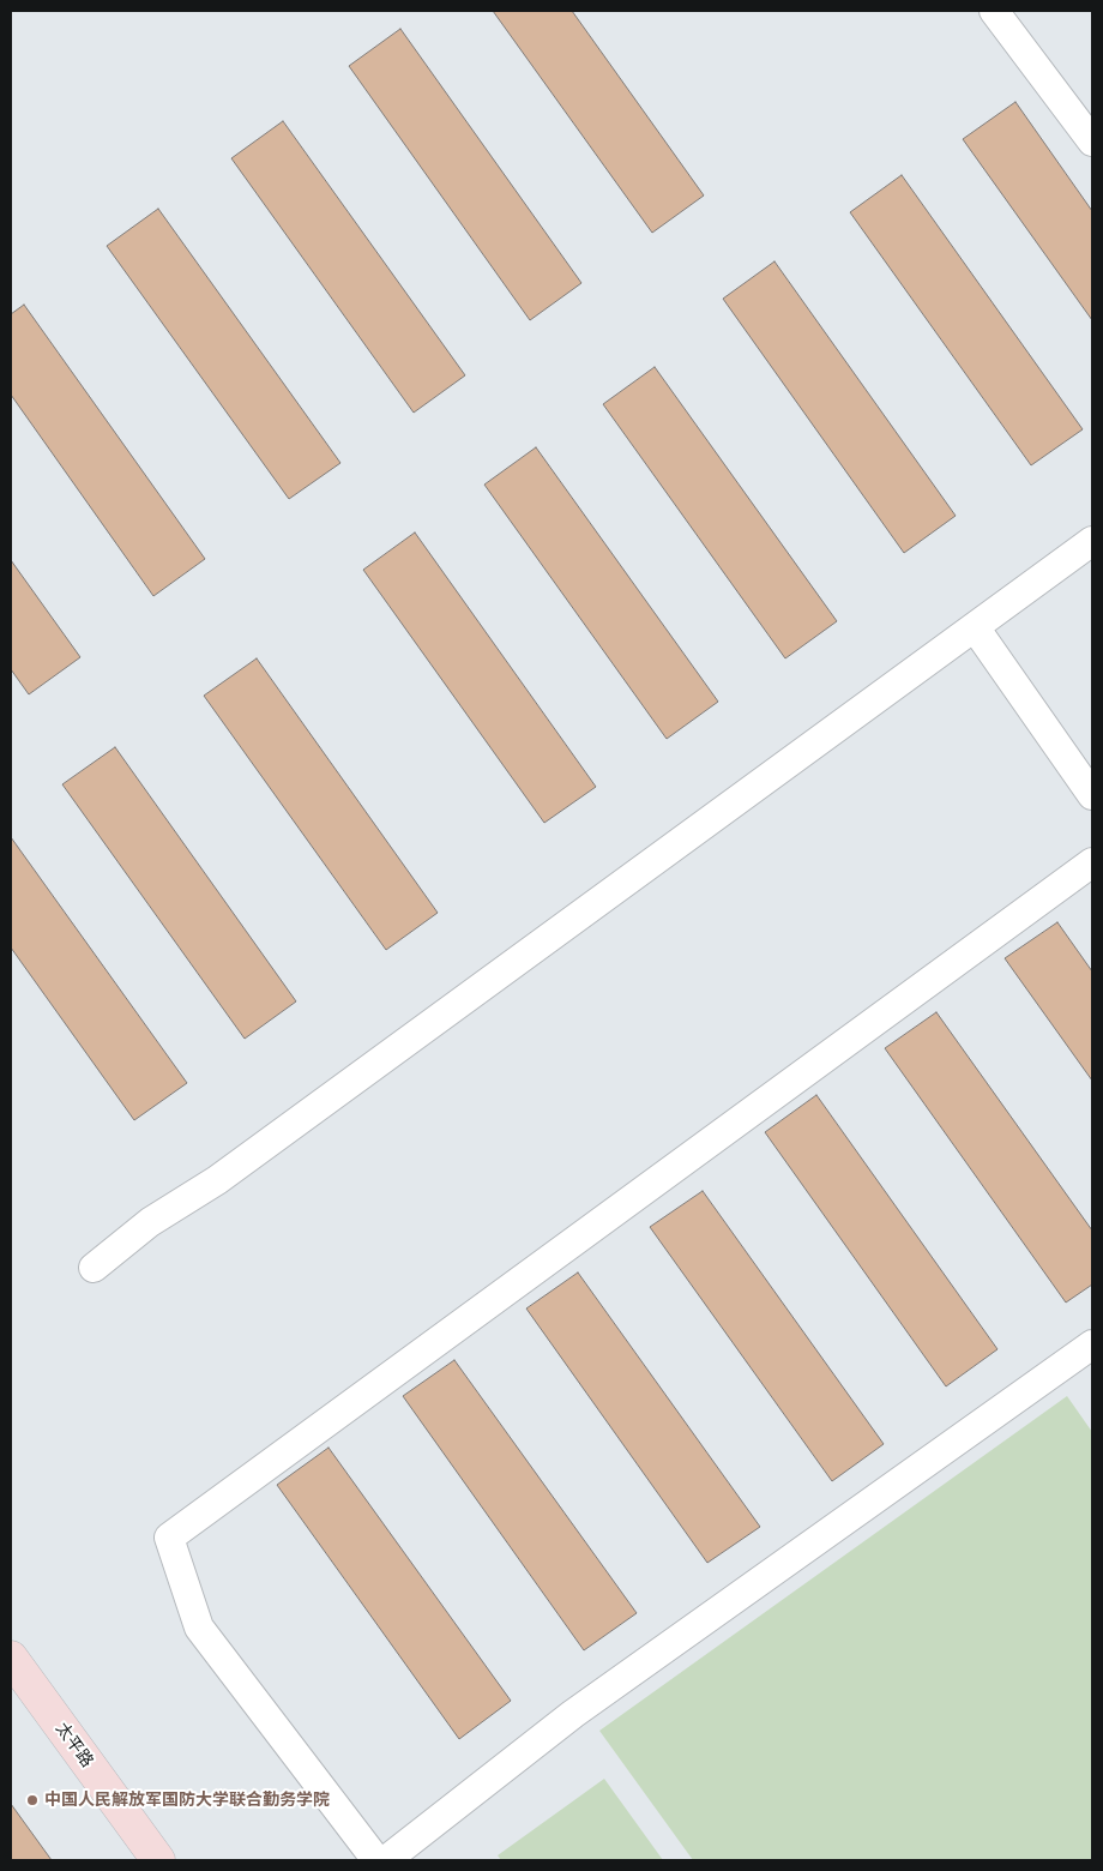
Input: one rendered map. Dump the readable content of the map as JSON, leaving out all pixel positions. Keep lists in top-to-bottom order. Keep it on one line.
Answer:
{"streets":{"street":["太平路"]},"places":["中国人民解放军国防大学联合勤务学院"]}
